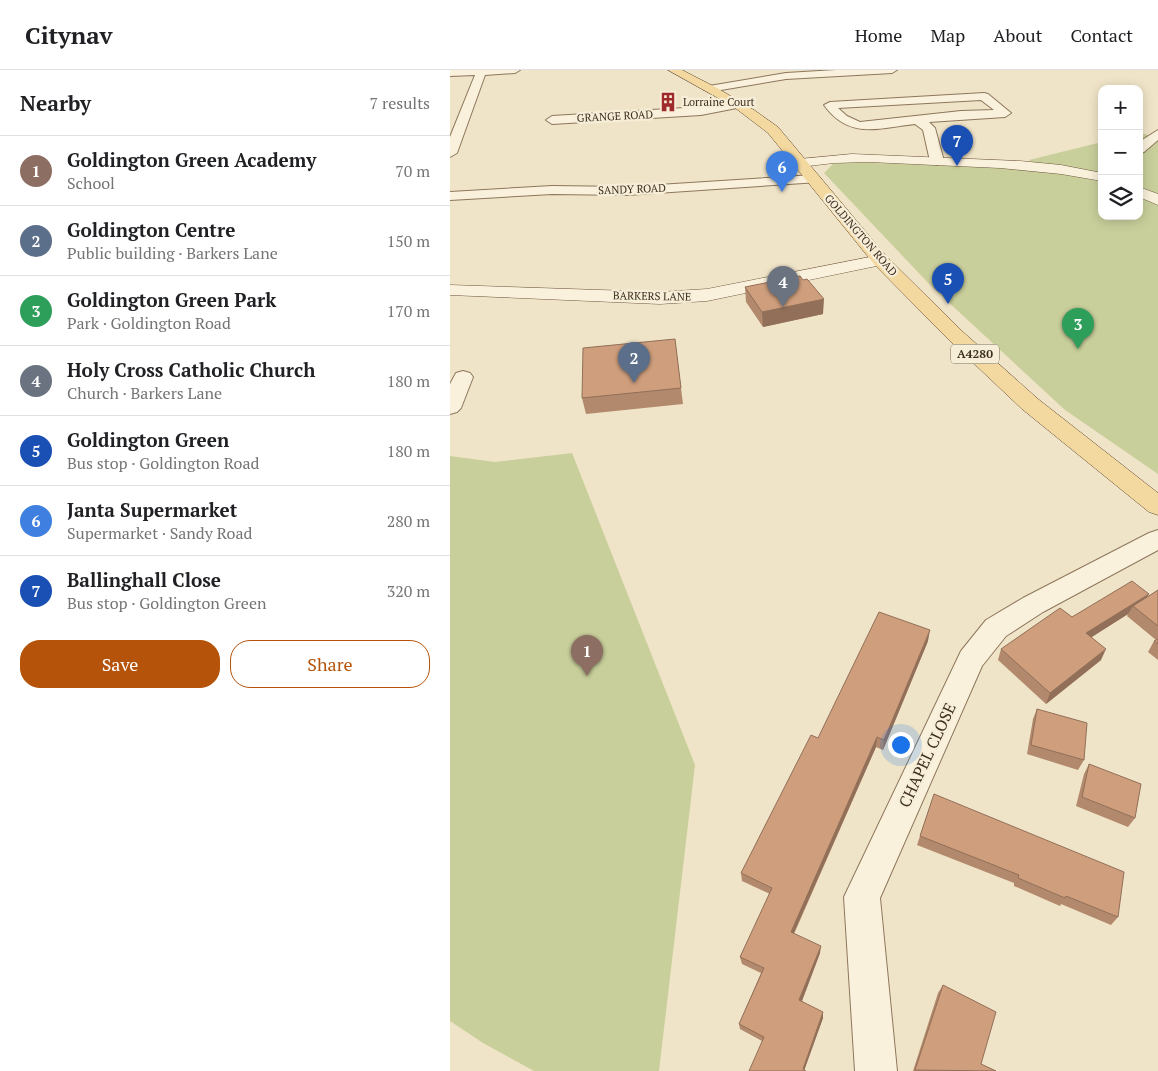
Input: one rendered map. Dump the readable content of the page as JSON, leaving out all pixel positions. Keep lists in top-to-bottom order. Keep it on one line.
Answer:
{"streets":{"main road":["GOLDINGTON ROAD","A4280"],"street":["GRANGE ROAD","SANDY ROAD","BARKERS LANE","CHAPEL CLOSE"]},"crossings":[["GRANGE ROAD","GOLDINGTON ROAD"],["SANDY ROAD","GOLDINGTON ROAD"],["GOLDINGTON ROAD","BARKERS LANE"]],"places":{"building":["Lorraine Court"]},"page":{"header":"Citynav","nav":["Home","Map","About","Contact"],"heading":["Nearby","7 results"],"map_buttons":["+","−"],"pins":["7","6","5","4","3","2","1"],"list":[{"mark":"1","name":"Goldington Green Academy","note":"School","value":"70 m"},{"mark":"2","name":"Goldington Centre","note":"Public building · Barkers Lane","value":"150 m"},{"mark":"3","name":"Goldington Green Park","note":"Park · Goldington Road","value":"170 m"},{"mark":"4","name":"Holy Cross Catholic Church","note":"Church · Barkers Lane","value":"180 m"},{"mark":"5","name":"Goldington Green","note":"Bus stop · Goldington Road","value":"180 m"},{"mark":"6","name":"Janta Supermarket","note":"Supermarket · Sandy Road","value":"280 m"},{"mark":"7","name":"Ballinghall Close","note":"Bus stop · Goldington Green","value":"320 m"}],"buttons":["Save","Share"]}}
